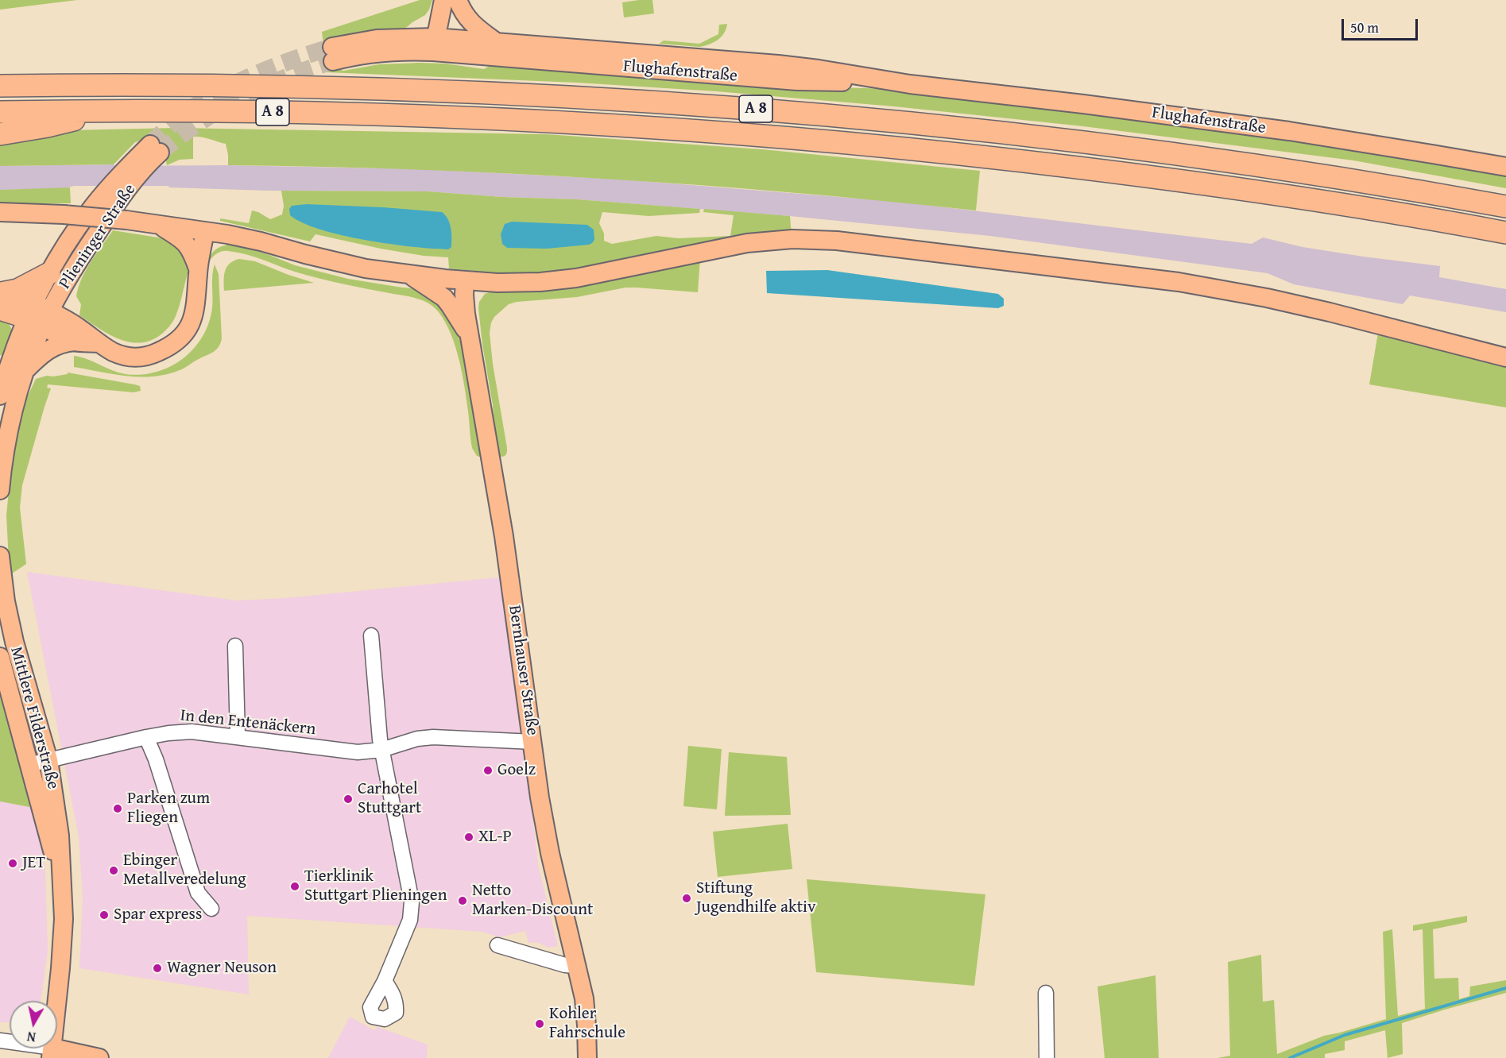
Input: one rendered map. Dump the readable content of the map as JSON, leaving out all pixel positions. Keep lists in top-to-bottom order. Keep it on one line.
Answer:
{"streets":{"highway":["A 8"],"main road":["Flughafenstraße","Plieninger Straße","Bernhauser Straße","Mittlere Filderstraße"],"street":["In den Entenäckern"]},"crossings":[["Bernhauser Straße","In den Entenäckern"],["Mittlere Filderstraße","In den Entenäckern"]],"places":["Goelz","Carhotel Stuttgart","Parken zum Fliegen","XL-P","JET","Ebinger Metallveredelung","Tierklinik Stuttgart Plieningen","Stiftung Jugendhilfe aktiv","Netto Marken-Discount","Spar express","Wagner Neuson","Kohler Fahrschule"],"scale_bar":"50 m","north":"bottom"}
